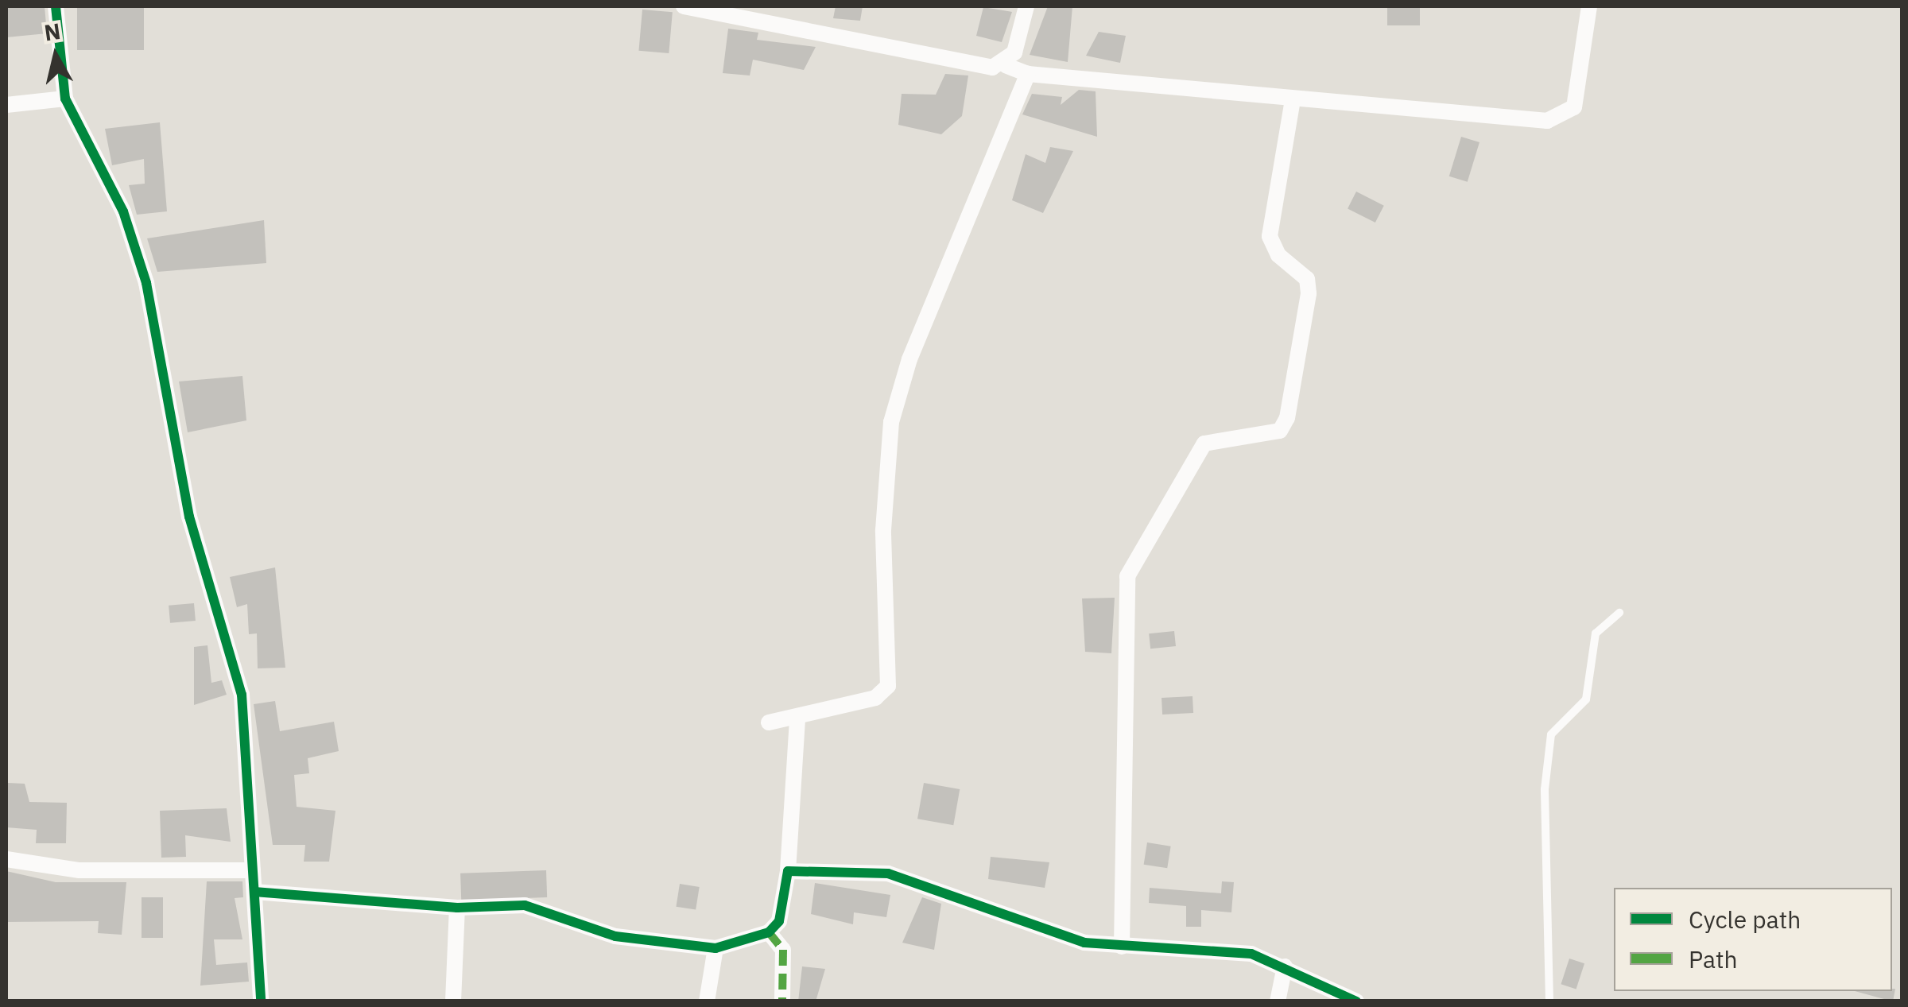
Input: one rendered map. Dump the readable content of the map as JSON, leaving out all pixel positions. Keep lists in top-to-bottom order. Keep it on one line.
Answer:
{"legend":["Cycle path","Path"],"north":"top"}
